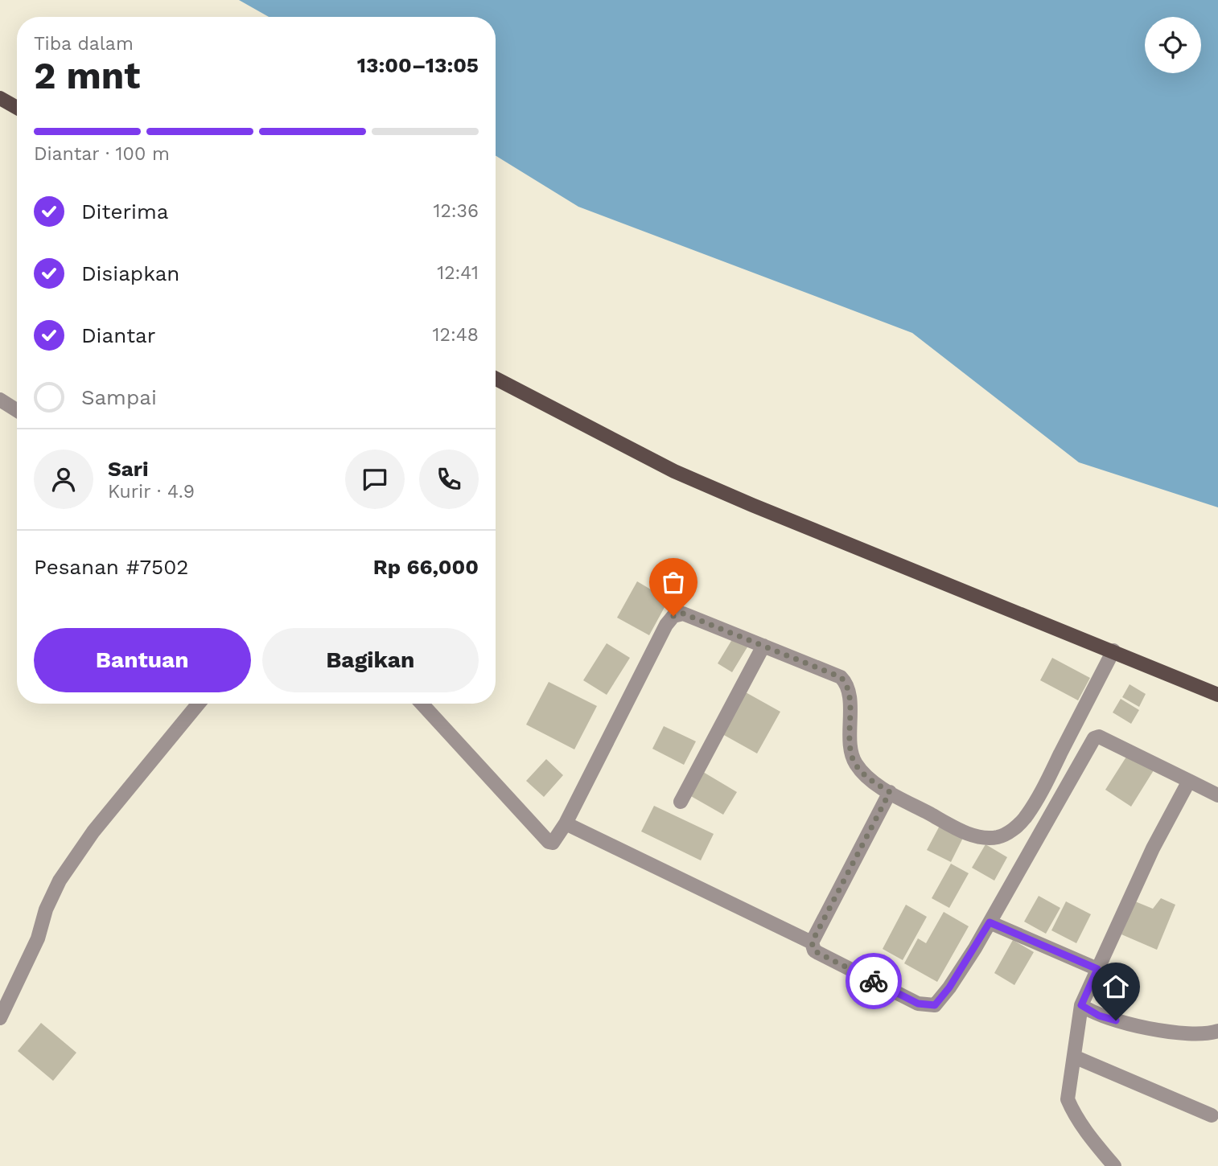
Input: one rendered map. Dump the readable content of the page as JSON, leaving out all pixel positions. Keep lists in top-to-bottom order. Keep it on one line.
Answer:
{"page":{"heading":["2 mnt","Tiba dalam","13:00–13:05"],"panel":["Sari","Kurir · 4.9","Pesanan #7502","Rp 66,000"],"bar":"Diantar · 100 m","list":[["Diterima","12:36"],["Disiapkan","12:41"],["Diantar","12:48"],"Sampai"],"buttons":["Bantuan","Bagikan"]}}
